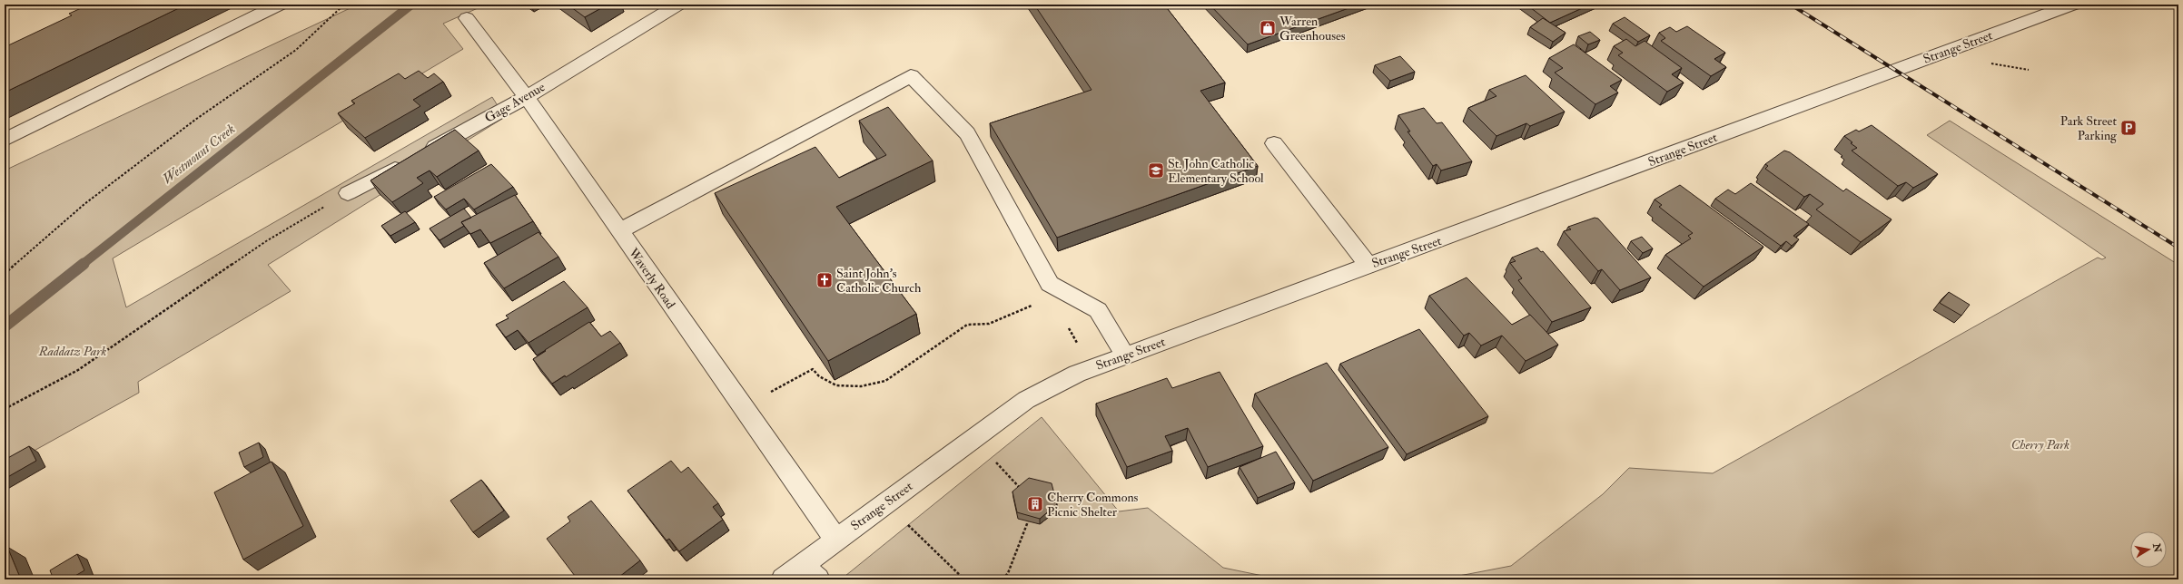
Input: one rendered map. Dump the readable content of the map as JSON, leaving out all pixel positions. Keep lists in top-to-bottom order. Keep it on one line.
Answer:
{"streets":{"street":["Strange Street","Gage Avenue","Waverly Road"]},"crossings":[["Strange Street","Waverly Road"],["Gage Avenue","Waverly Road"]],"water":["Westmount Creek"],"parks":["Raddatz Park","Cherry Park"],"places":{"shop":["Warren Greenhouses"],"parking":["Park Street Parking"],"school or university":["St. John Catholic Elementary School"],"church":["Saint John's Catholic Church"],"building":["Cherry Commons Picnic Shelter"]},"north":"right"}
